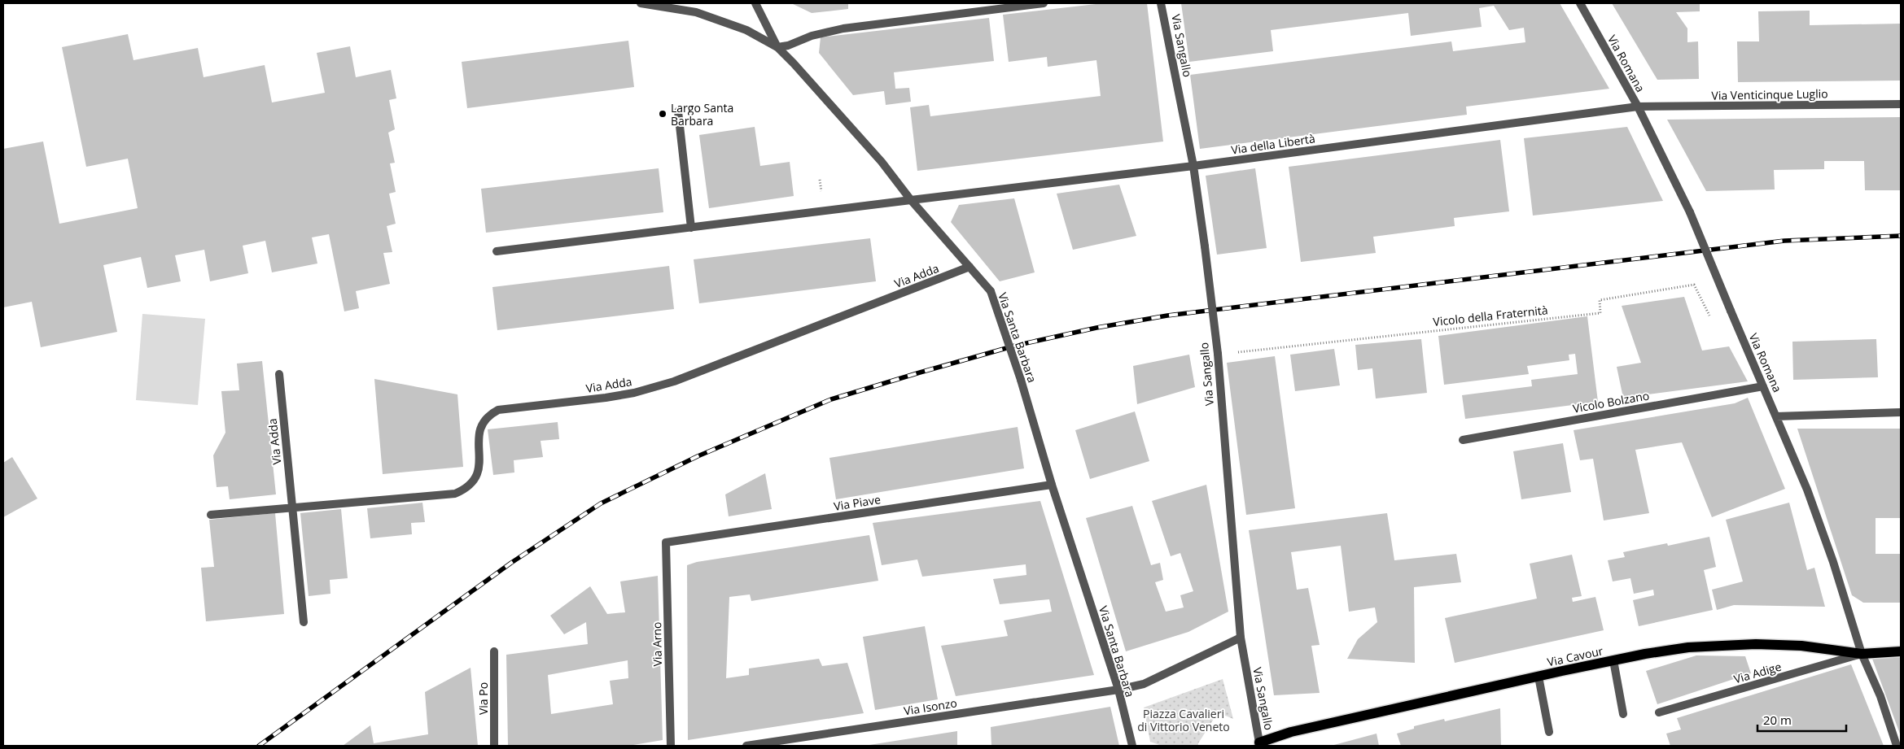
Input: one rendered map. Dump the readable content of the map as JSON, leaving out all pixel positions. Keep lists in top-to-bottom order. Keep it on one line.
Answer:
{"streets":{"main road":["Via Cavour"],"street":["Via Sangallo","Via Romana","Via Venticinque Luglio","Via della Libertà","Via Adda","Via Santa Barbara","Vicolo Bolzano","Via Piave","Via Arno","Via Adige","Via Po","Via Isonzo"],"path":["Vicolo della Fraternità"]},"crossings":[["Via Sangallo","Via della Libertà"],["Via Sangallo","Vicolo della Fraternità"],["Via Sangallo","Via Cavour"],["Via Romana","Via Venticinque Luglio"],["Via Romana","Via della Libertà"],["Via Romana","Vicolo della Fraternità"],["Via Romana","Vicolo Bolzano"],["Via Romana","Via Cavour"],["Via Romana","Via Adige"],["Via Venticinque Luglio","Via della Libertà"],["Via della Libertà","Via Santa Barbara"],["Via Adda","Via Santa Barbara"],["Via Santa Barbara","Via Piave"],["Via Santa Barbara","Via Isonzo"],["Via Piave","Via Arno"],["Via Cavour","Via Adige"]],"parks":["Piazza Cavalieri di Vittorio Veneto"],"places":["Largo Santa Barbara"],"scale_bar":"20 m"}
